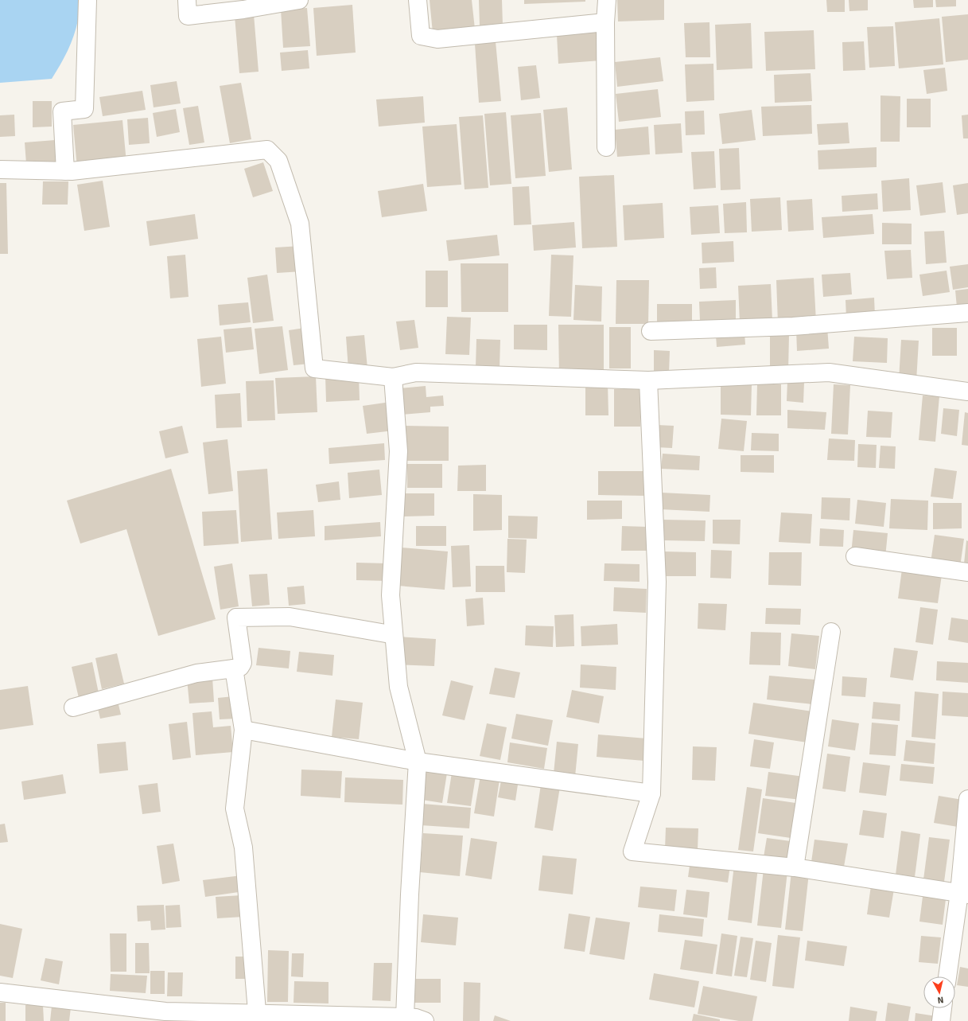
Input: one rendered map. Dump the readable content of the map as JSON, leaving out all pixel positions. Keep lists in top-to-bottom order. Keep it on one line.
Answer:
{"north":"bottom"}
